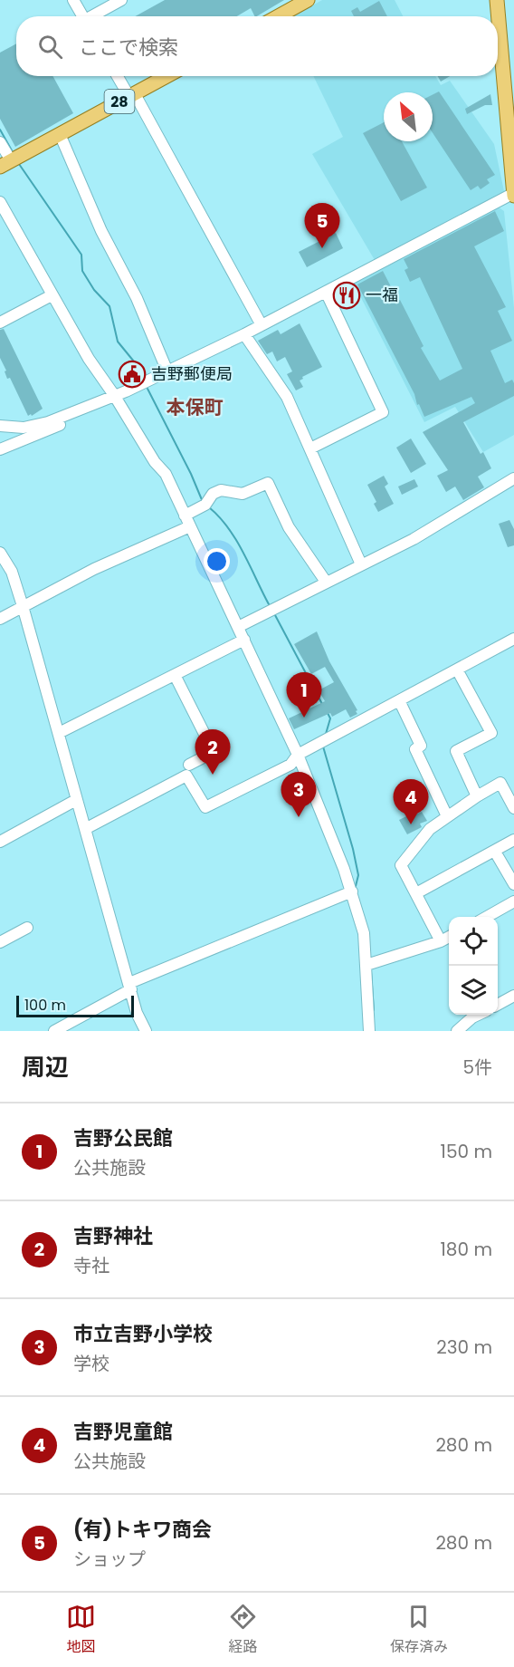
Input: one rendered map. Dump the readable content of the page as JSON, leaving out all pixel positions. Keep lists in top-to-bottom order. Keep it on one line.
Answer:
{"streets":{"main road":["28"]},"districts":["本保町"],"places":{"restaurant":["一福"],"public building":["吉野郵便局"]},"scale_bar":"100 m","north":"top left","page":{"search":"ここで検索","pins":["5","1","2","3","4"],"scale":"100 m","heading":["周辺","5件"],"list":[{"mark":"1","name":"吉野公民館","note":"公共施設","value":"150 m"},{"mark":"2","name":"吉野神社","note":"寺社","value":"180 m"},{"mark":"3","name":"市立吉野小学校","note":"学校","value":"230 m"},{"mark":"4","name":"吉野児童館","note":"公共施設","value":"280 m"},{"mark":"5","name":"(有)トキワ商会","note":"ショップ","value":"280 m"}],"nav":["地図","経路","保存済み"]}}
